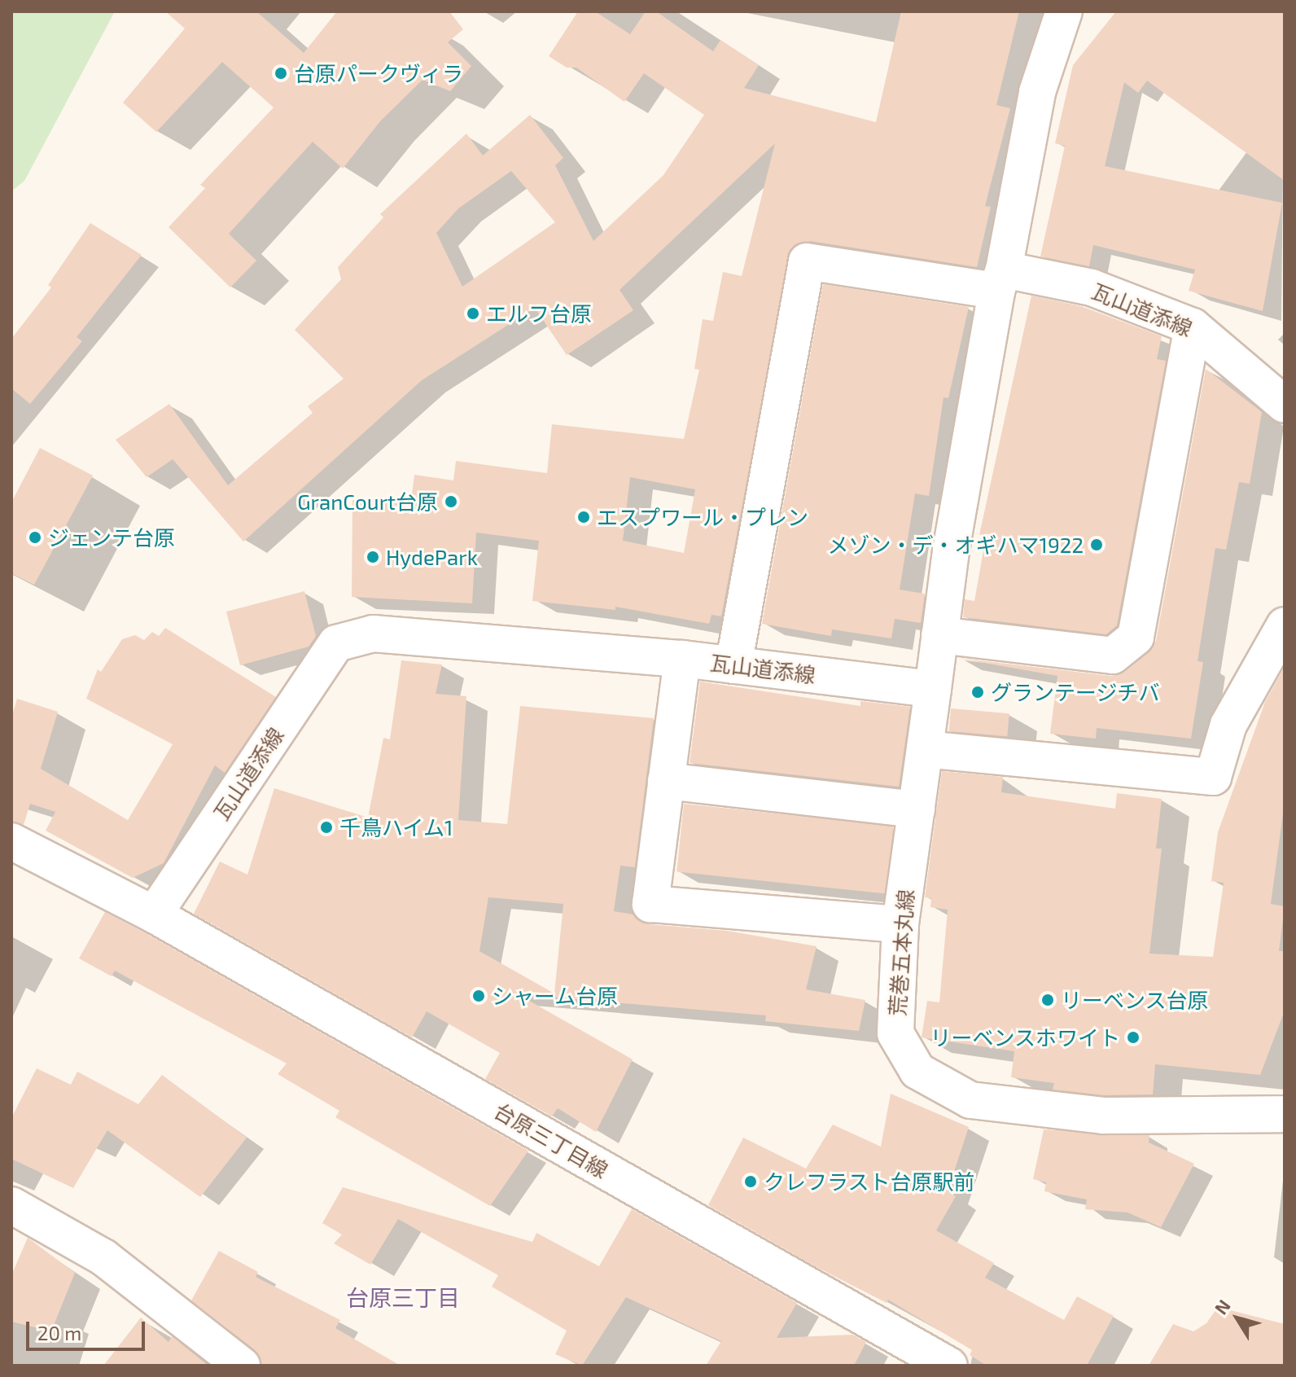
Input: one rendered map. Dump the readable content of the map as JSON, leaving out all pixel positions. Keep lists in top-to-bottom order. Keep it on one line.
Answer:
{"streets":{"street":["瓦山道添線","荒巻五本丸線","台原三丁目線"]},"crossings":[["瓦山道添線","荒巻五本丸線"],["瓦山道添線","台原三丁目線"]],"districts":["台原三丁目"],"places":["台原パークヴィラ","エルフ台原","GranCourt台原","エスプワール・プレン","ジェンテ台原","メゾン・デ・オギハマ1922","HydePark","グランテージチバ","千鳥ハイム1","シャーム台原","リーベンス台原","リーベンスホワイト","クレフラスト台原駅前"],"scale_bar":"20 m","north":"top left"}
